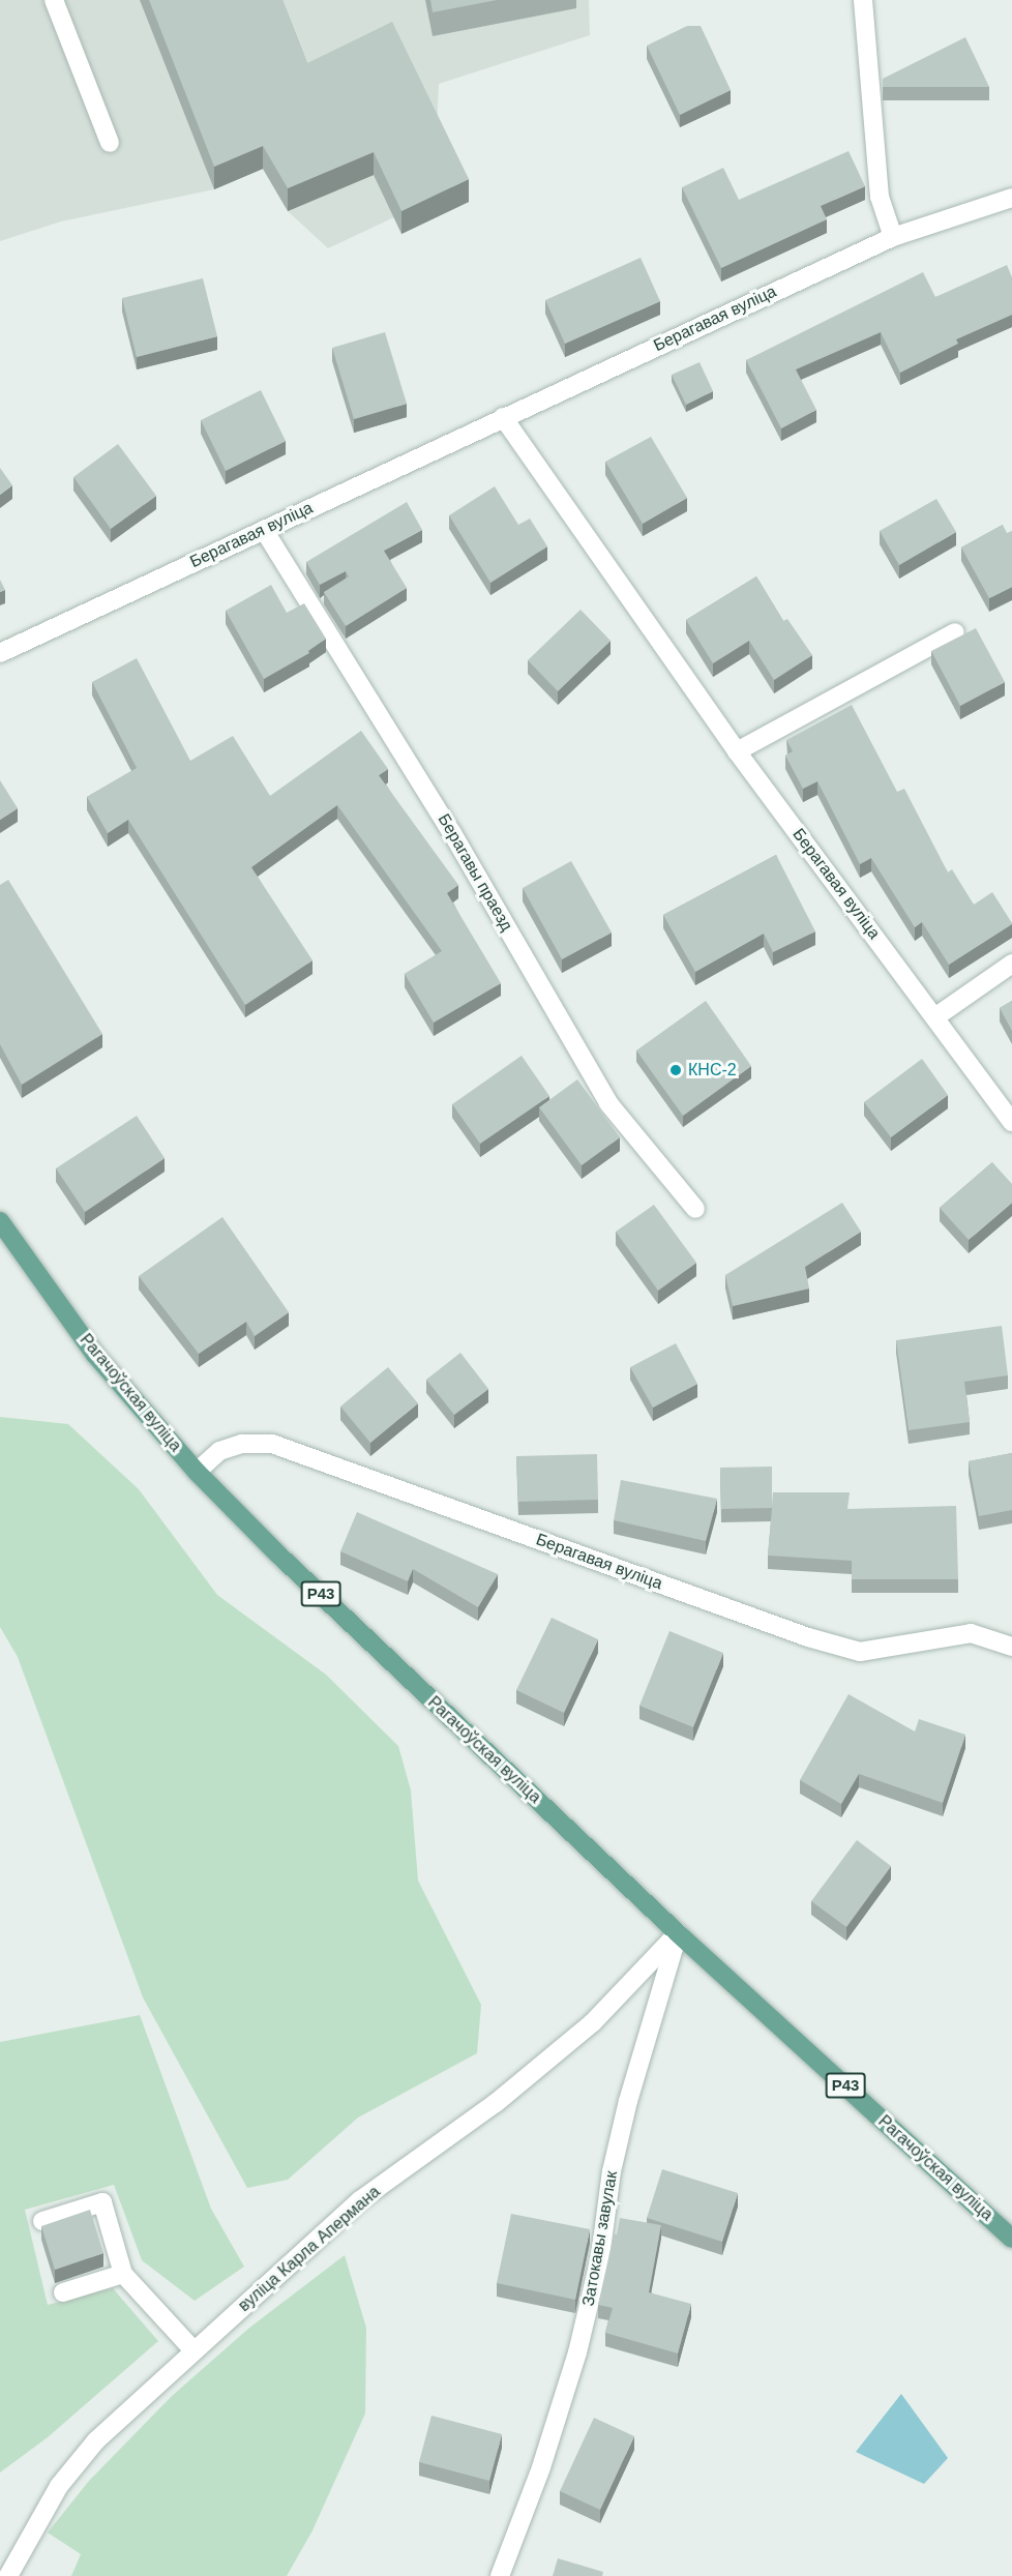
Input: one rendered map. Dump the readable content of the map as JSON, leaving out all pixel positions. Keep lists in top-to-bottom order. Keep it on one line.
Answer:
{"streets":{"main road":["Рагачоўская вуліца","Р43"],"street":["Берагавая вуліца","Берагавы праезд","Затокавы завулак","вуліца Карла Апермана"]},"crossings":[["Берагавая вуліца","Берагавы праезд"],["Берагавая вуліца","Рагачоўская вуліца"],["Рагачоўская вуліца","Затокавы завулак"],["Рагачоўская вуліца","вуліца Карла Апермана"],["Затокавы завулак","вуліца Карла Апермана"]],"places":["КНС-2"]}
